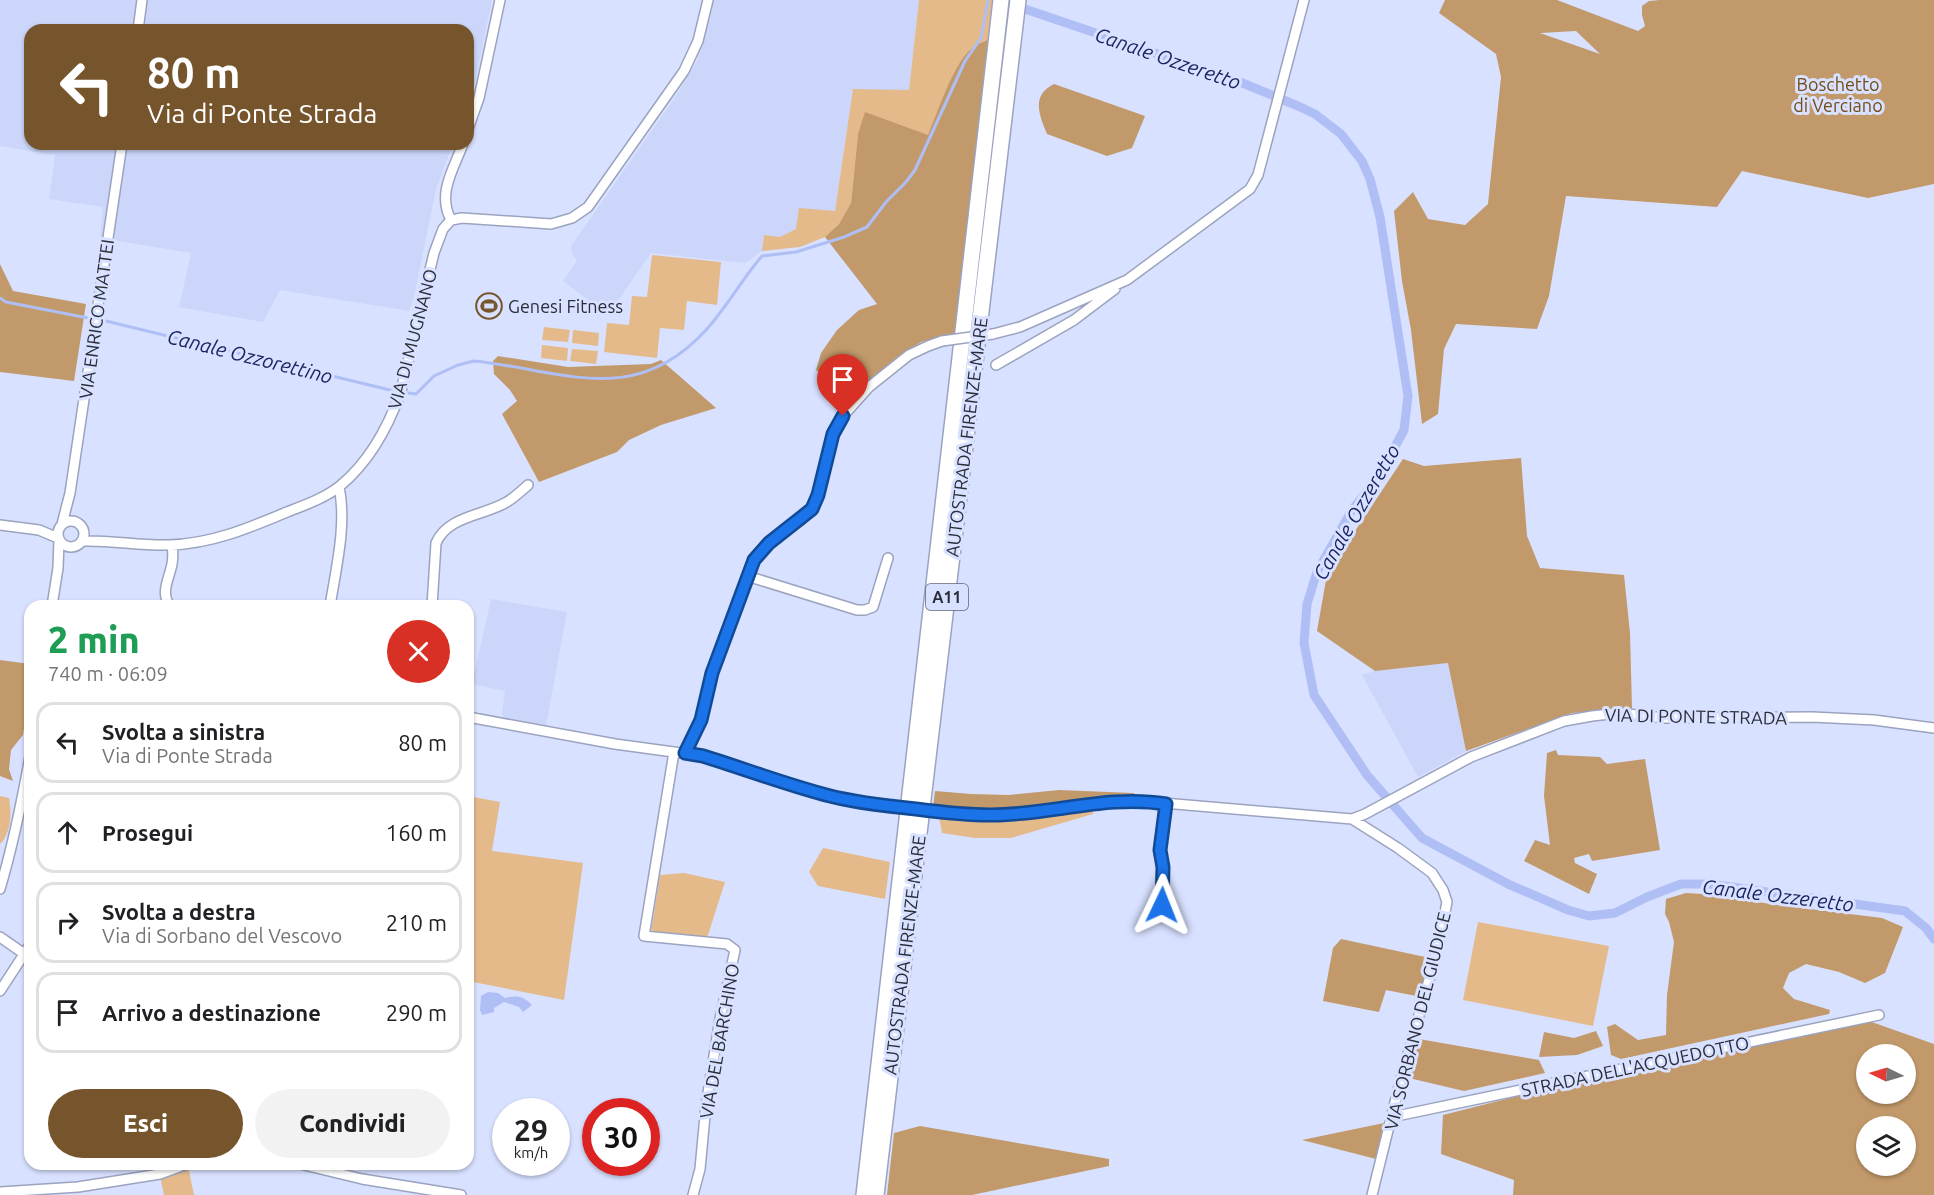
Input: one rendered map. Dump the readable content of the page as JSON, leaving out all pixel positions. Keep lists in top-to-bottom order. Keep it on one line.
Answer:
{"streets":{"highway":["AUTOSTRADA FIRENZE-MARE","A11"],"street":["VIA ENRICO MATTEI","VIA DI MUGNANO","VIA DI PONTE STRADA","VIA SORBANO DEL GIUDICE","VIA DEL BARCHINO","STRADA DELL'ACQUEDOTTO"]},"crossings":[["VIA ENRICO MATTEI","VIA DI MUGNANO"],["VIA DI PONTE STRADA","VIA SORBANO DEL GIUDICE"],["VIA SORBANO DEL GIUDICE","STRADA DELL'ACQUEDOTTO"]],"water":["Canale Ozzeretto","Canale Ozzorettino"],"parks":["Boschetto di Verciano"],"places":{"sports":["Genesi Fitness"]},"north":"left","page":{"turn":["80 m","Via di Ponte Strada"],"heading":["2 min","740 m · 06:09"],"list":[{"name":"Svolta a sinistra","note":"Via di Ponte Strada","value":"80 m"},{"name":"Prosegui","value":"160 m"},{"name":"Svolta a destra","note":"Via di Sorbano del Vescovo","value":"210 m"},{"name":"Arrivo a destinazione","value":"290 m"}],"buttons":["Esci","Condividi"],"speed":"29 km/h","limit":"30"}}
